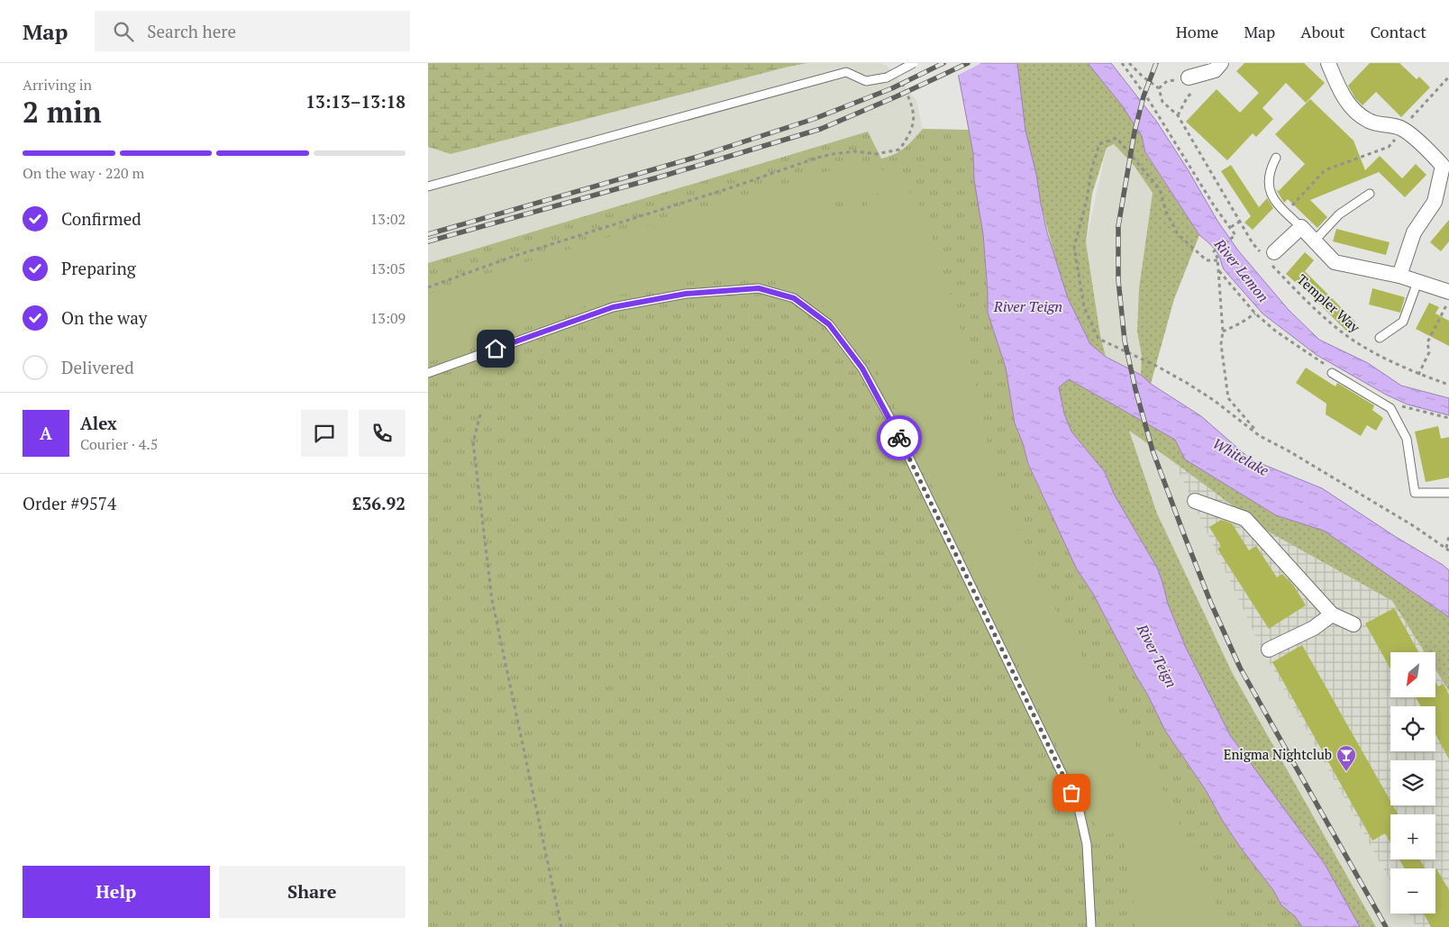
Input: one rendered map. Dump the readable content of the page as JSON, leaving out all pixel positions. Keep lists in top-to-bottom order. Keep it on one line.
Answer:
{"streets":{"path":["Templer Way"]},"water":["River Lemon","River Teign","Whitelake"],"places":{"bar":["Enigma Nightclub"]},"north":"bottom left","page":{"header":"Map","search":"Search here","nav":["Home","Map","About","Contact"],"heading":["2 min","Arriving in","13:13–13:18"],"panel":["Alex","Courier · 4.5","Order #9574","£36.92"],"bar":"On the way · 220 m","list":[["Confirmed","13:02"],["Preparing","13:05"],["On the way","13:09"],"Delivered"],"round":"A","map_buttons":["+","−"],"buttons":["Help","Share"]}}
